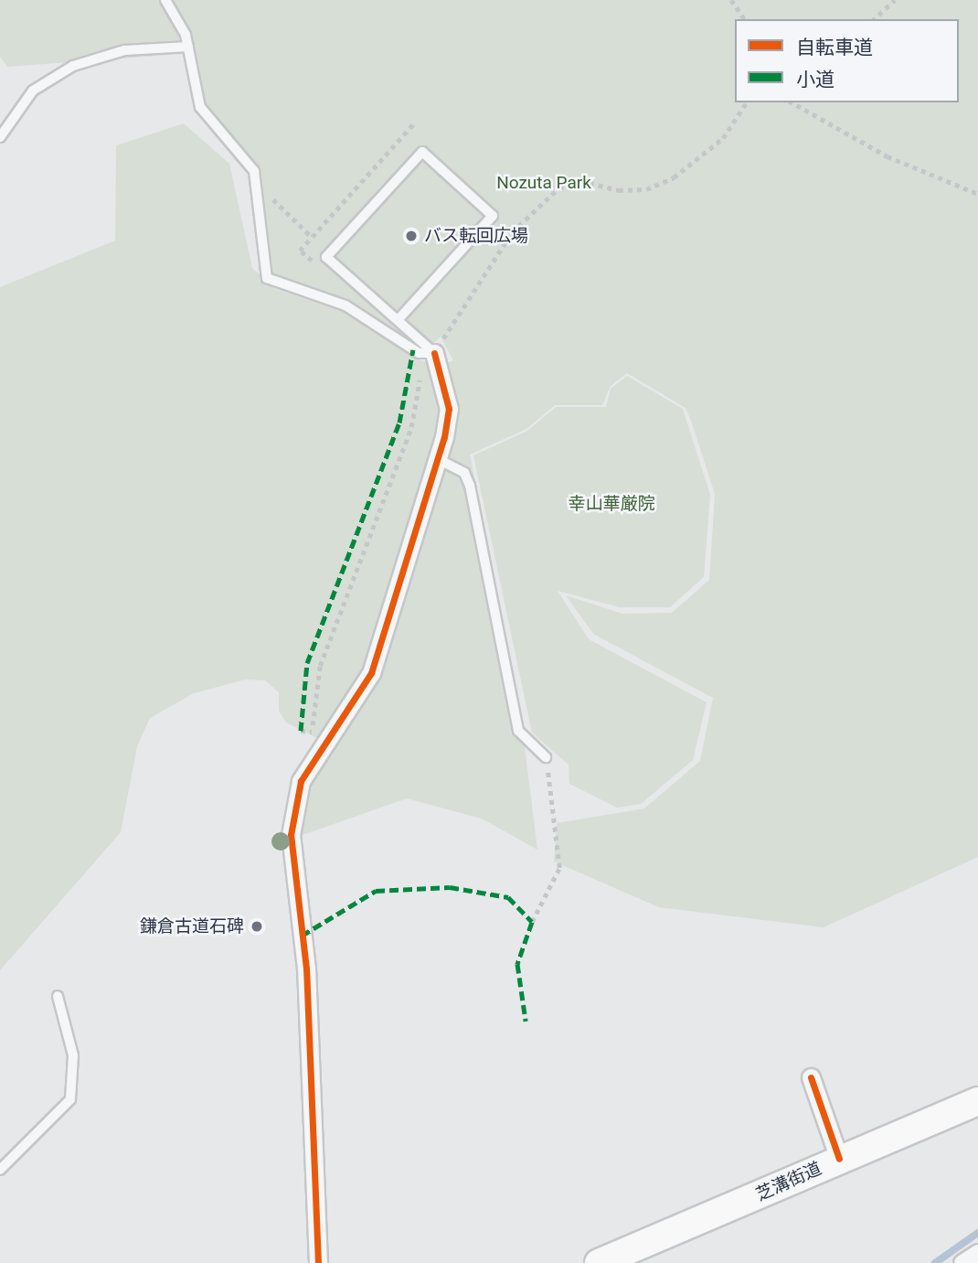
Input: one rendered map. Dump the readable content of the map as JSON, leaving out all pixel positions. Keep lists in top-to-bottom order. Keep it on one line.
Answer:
{"streets":{"main road":["芝溝街道"]},"parks":["Nozuta Park","幸山華厳院"],"places":["バス転回広場","鎌倉古道石碑"],"legend":["自転車道","小道"]}
